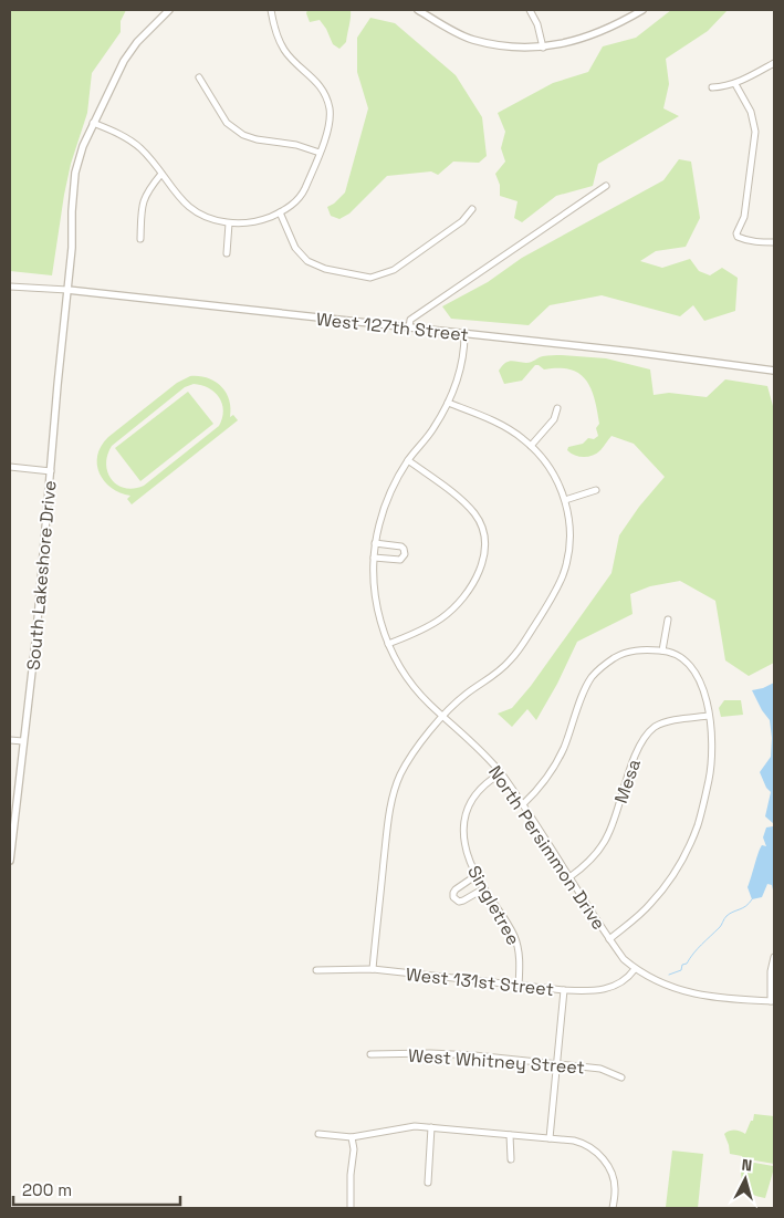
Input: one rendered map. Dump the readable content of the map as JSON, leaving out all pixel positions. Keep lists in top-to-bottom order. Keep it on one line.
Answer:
{"streets":{"street":["West 127th Street","South Lakeshore Drive","Mesa","North Persimmon Drive","Singletree","West 131st Street","West Whitney Street"]},"crossings":[["West 127th Street","South Lakeshore Drive"],["West 127th Street","North Persimmon Drive"],["Mesa","North Persimmon Drive"],["North Persimmon Drive","Singletree"],["North Persimmon Drive","West 131st Street"],["Singletree","West 131st Street"]],"scale_bar":"200 m","north":"top"}
